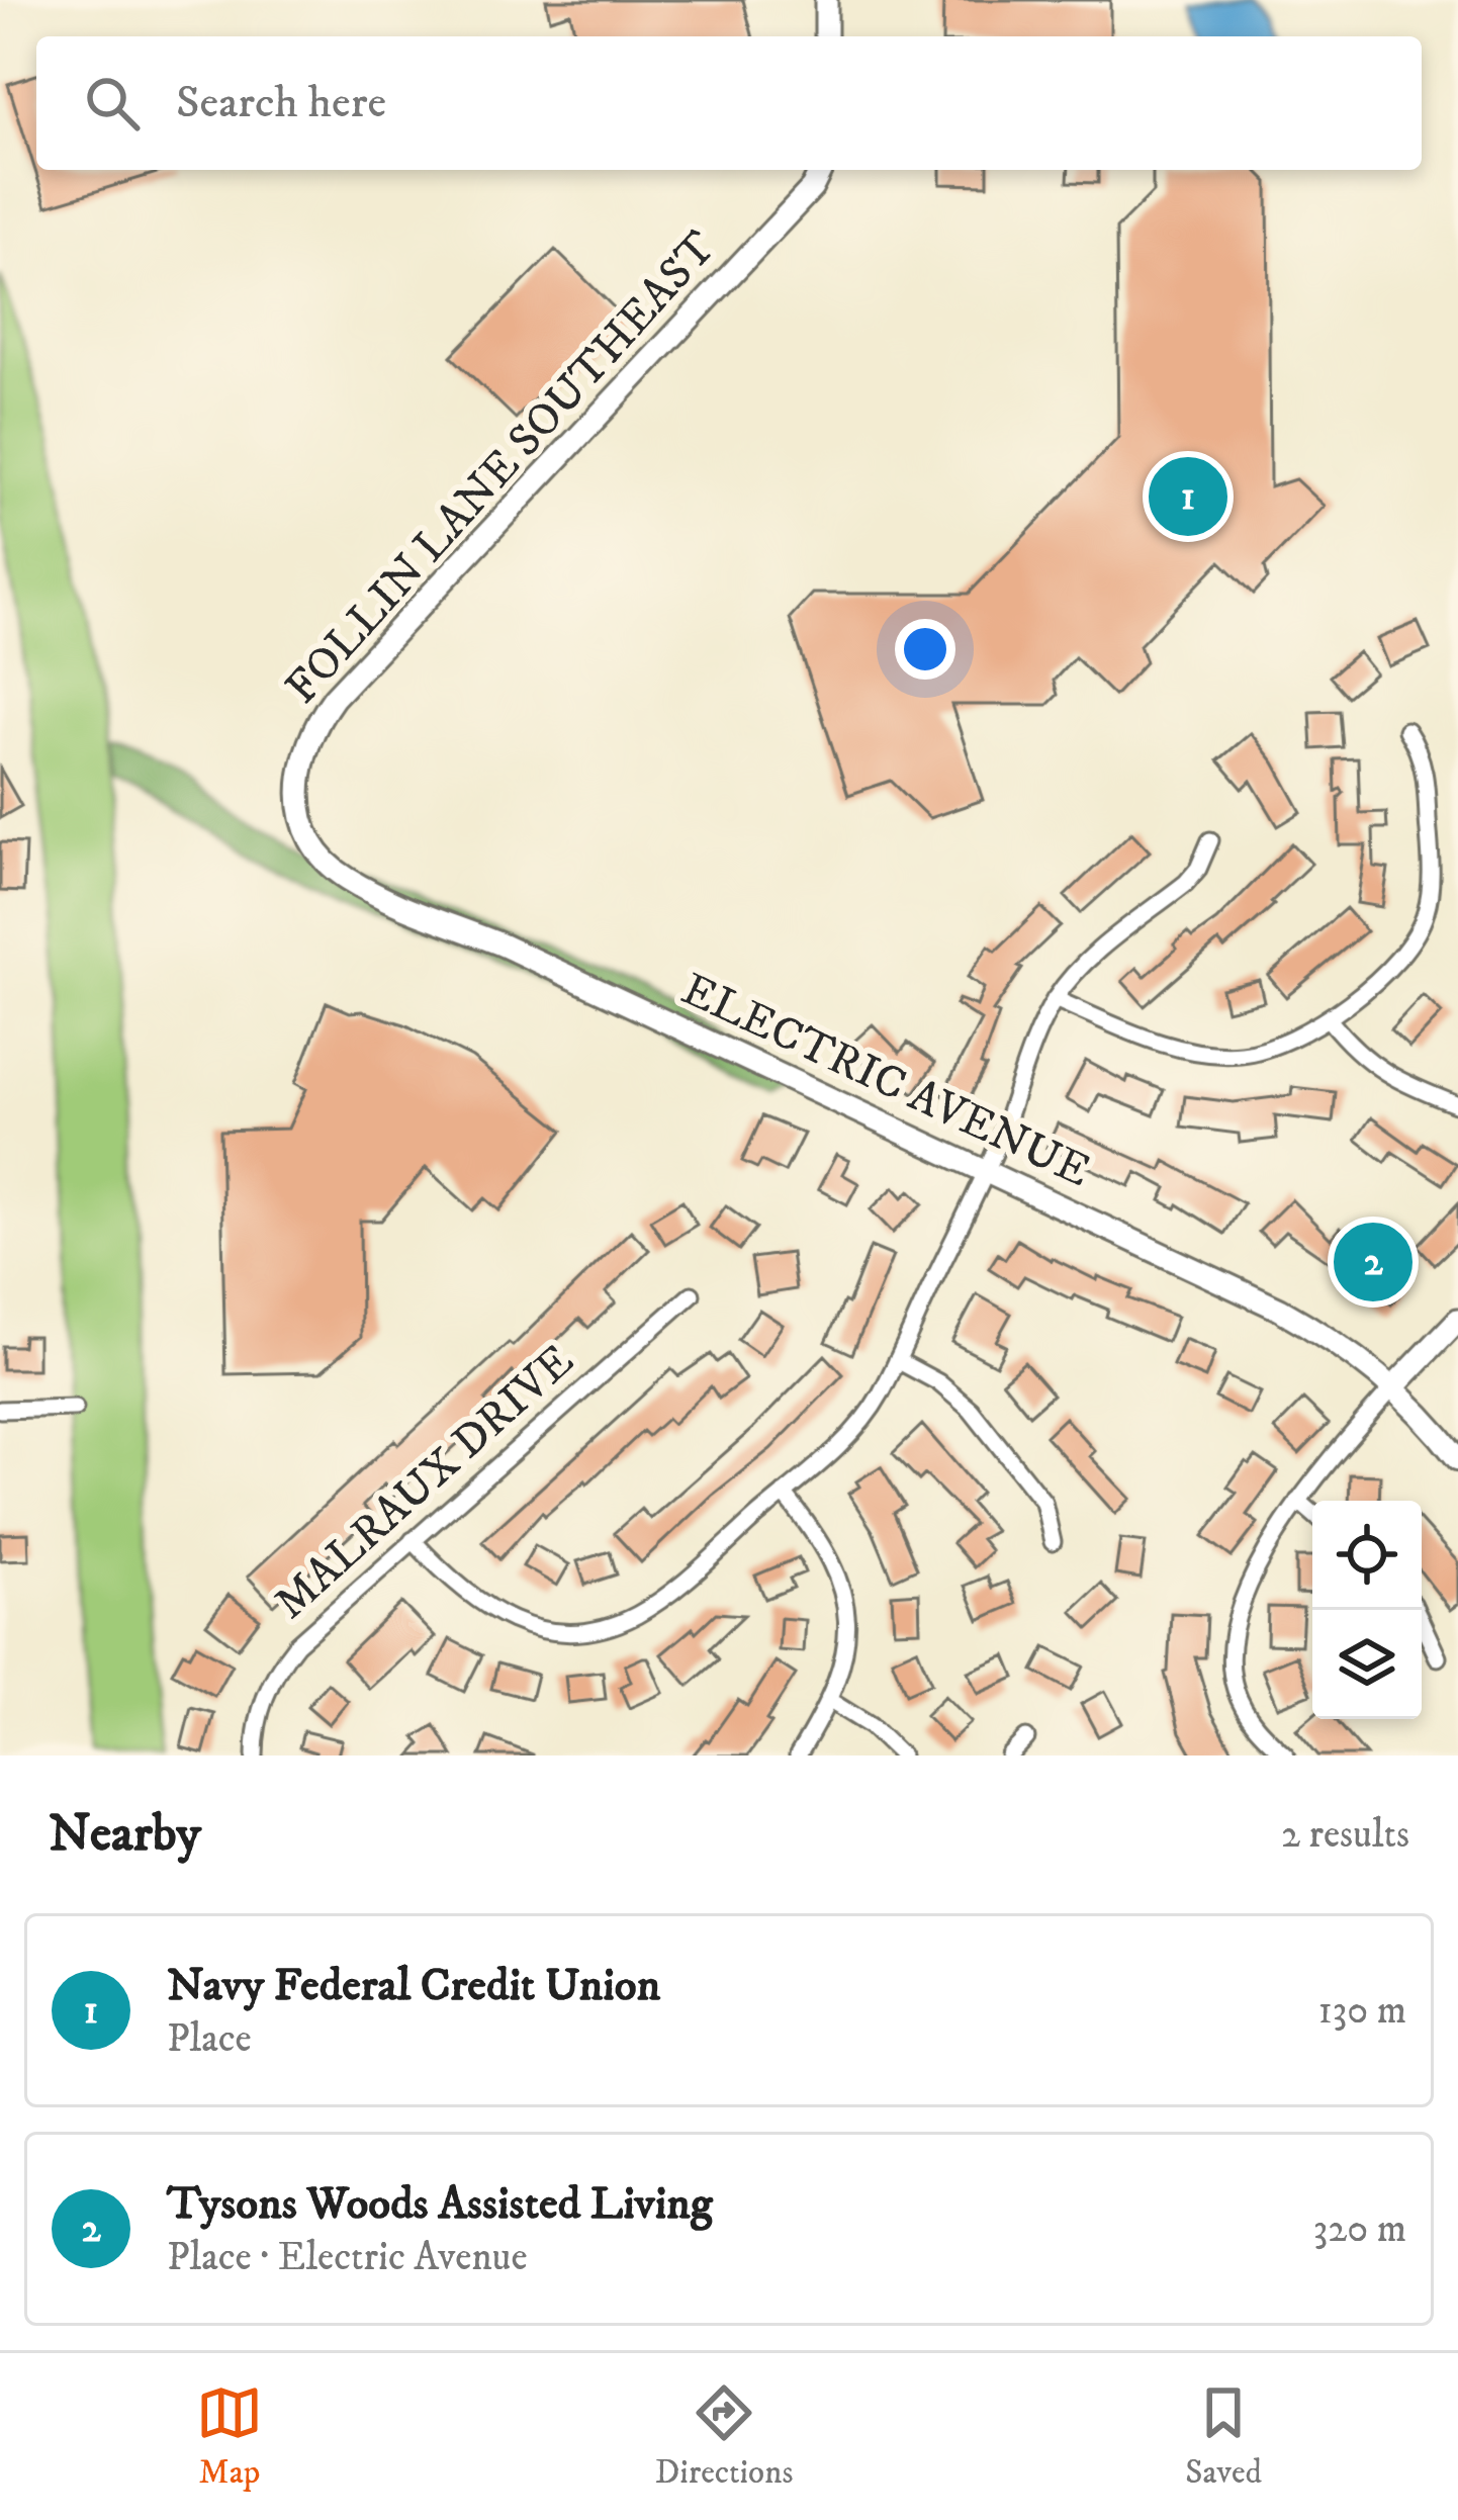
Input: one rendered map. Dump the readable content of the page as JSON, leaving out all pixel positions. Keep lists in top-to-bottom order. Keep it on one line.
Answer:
{"streets":{"street":["FOLLIN LANE SOUTHEAST","ELECTRIC AVENUE","MALRAUX DRIVE"]},"crossings":[["FOLLIN LANE SOUTHEAST","ELECTRIC AVENUE"]],"page":{"search":"Search here","pins":["1","2"],"heading":["Nearby","2 results"],"list":[{"mark":"1","name":"Navy Federal Credit Union","note":"Place","value":"130 m"},{"mark":"2","name":"Tysons Woods Assisted Living","note":"Place · Electric Avenue","value":"320 m"}],"nav":["Map","Directions","Saved"]}}
